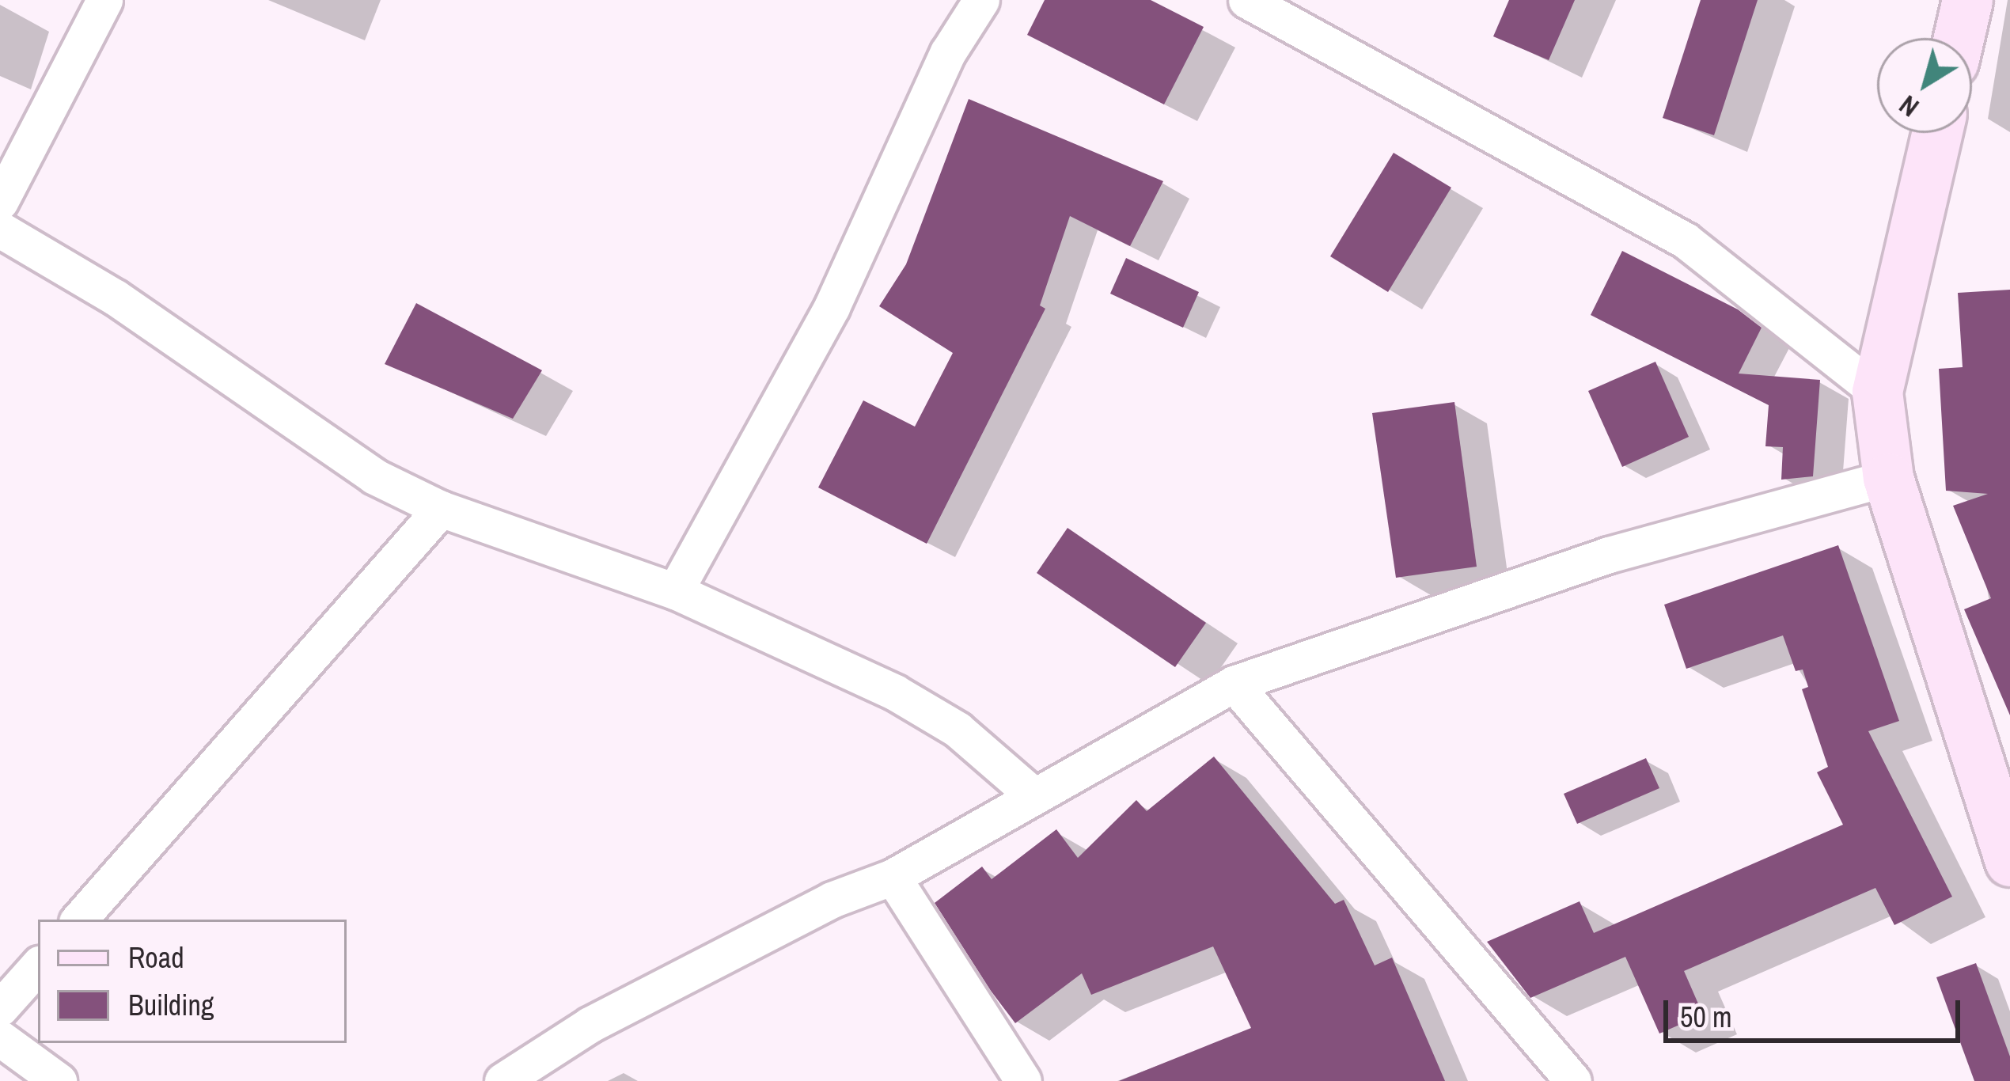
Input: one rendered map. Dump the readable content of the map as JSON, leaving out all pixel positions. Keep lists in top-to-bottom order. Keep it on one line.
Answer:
{"legend":["Road","Building"],"scale_bar":"50 m","north":"bottom left"}
